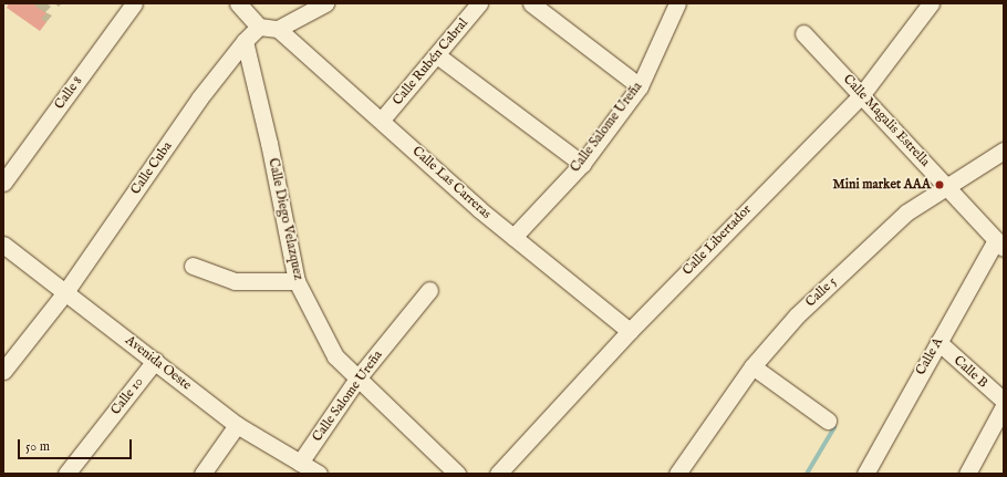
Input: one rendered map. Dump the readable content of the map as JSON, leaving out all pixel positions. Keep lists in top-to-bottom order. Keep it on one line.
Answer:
{"streets":{"street":["Calle Rubén Cabral","Calle 8","Calle Magalis Estrella","Calle Salome Ureña","Calle Cuba","Calle Las Carreras","Calle Diego Velazquez","Calle Libertador","Calle 5","Calle A","Avenida Oeste","Calle B","Calle 10"]},"crossings":[["Calle Rubén Cabral","Calle Las Carreras"],["Calle Magalis Estrella","Calle Libertador"],["Calle Magalis Estrella","Calle 5"],["Calle Magalis Estrella","Calle A"],["Calle Salome Ureña","Calle Las Carreras"],["Calle Salome Ureña","Calle Diego Velazquez"],["Calle Salome Ureña","Avenida Oeste"],["Calle Cuba","Calle Diego Velazquez"],["Calle Cuba","Avenida Oeste"],["Calle Las Carreras","Calle Libertador"],["Calle A","Calle B"],["Avenida Oeste","Calle 10"]],"places":["Mini market AAA"],"scale_bar":"50 m"}
